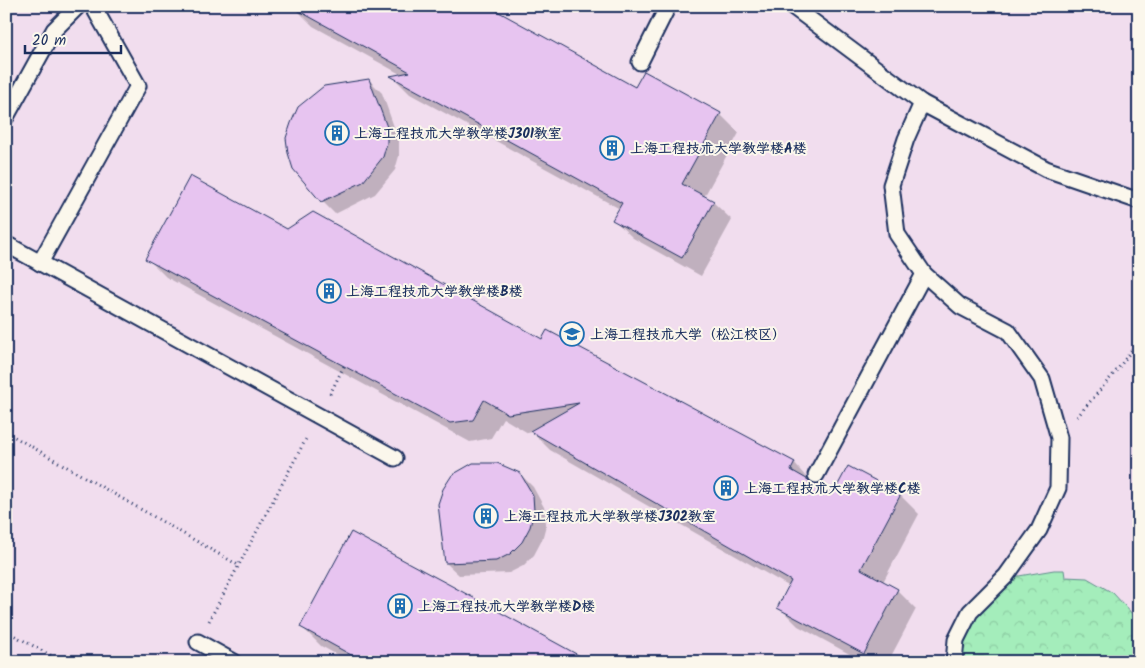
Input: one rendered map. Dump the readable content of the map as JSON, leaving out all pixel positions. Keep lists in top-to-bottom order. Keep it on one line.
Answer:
{"places":{"building":["上海工程技术大学教学楼J301教室","上海工程技术大学教学楼A楼","上海工程技术大学教学楼B楼","上海工程技术大学教学楼C楼","上海工程技术大学教学楼J302教室","上海工程技术大学教学楼D楼"],"school or university":["上海工程技术大学（松江校区）"]},"scale_bar":"20 m"}
